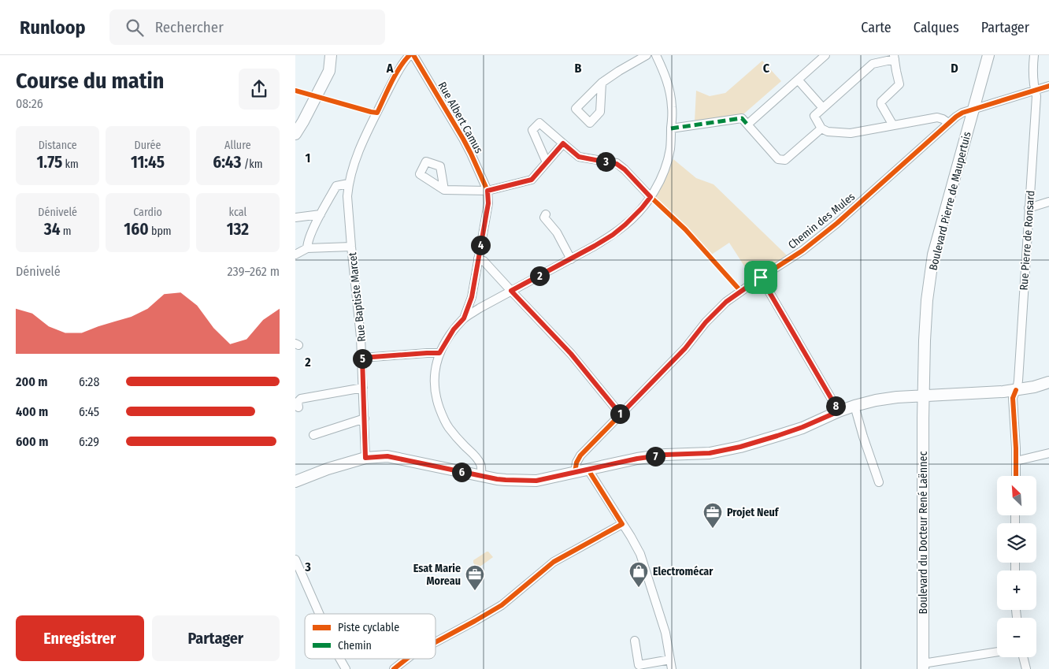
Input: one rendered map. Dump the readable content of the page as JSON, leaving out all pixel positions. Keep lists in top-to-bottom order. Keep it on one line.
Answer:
{"streets":{"street":["Rue Albert Camus","Boulevard Pierre de Maupertuis","Chemin des Mules","Rue Pierre de Ronsard","Rue Baptiste Marcet","Boulevard du Docteur René Laënnec"]},"crossings":[["Boulevard Pierre de Maupertuis","Chemin des Mules"],["Boulevard Pierre de Maupertuis","Boulevard du Docteur René Laënnec"],["Chemin des Mules","Rue Pierre de Ronsard"]],"places":{"office":["Projet Neuf","Esat Marie Moreau"],"shop":["Electromécar"]},"legend":["Piste cyclable","Chemin"],"north":"top left","page":{"header":"Runloop","search":"Rechercher","nav":["Carte","Calques","Partager"],"heading":["Course du matin","08:26"],"stats":[["Distance","1.75 km"],["Durée","11:45"],["Allure","6:43 /km"],["Dénivelé","34 m"],["Cardio","160 bpm"],["kcal","132"]],"pins":["3","4","2","5","8","1","7","6"],"chart":["Dénivelé","239–262 m"],"list":[{"name":"200 m","note":"6:28"},{"name":"400 m","note":"6:45"},{"name":"600 m","note":"6:29"}],"map_buttons":["+","−"],"buttons":["Enregistrer","Partager"]},"grid":{"columns":["A","B","C","D"],"rows":["1","2","3"]}}
